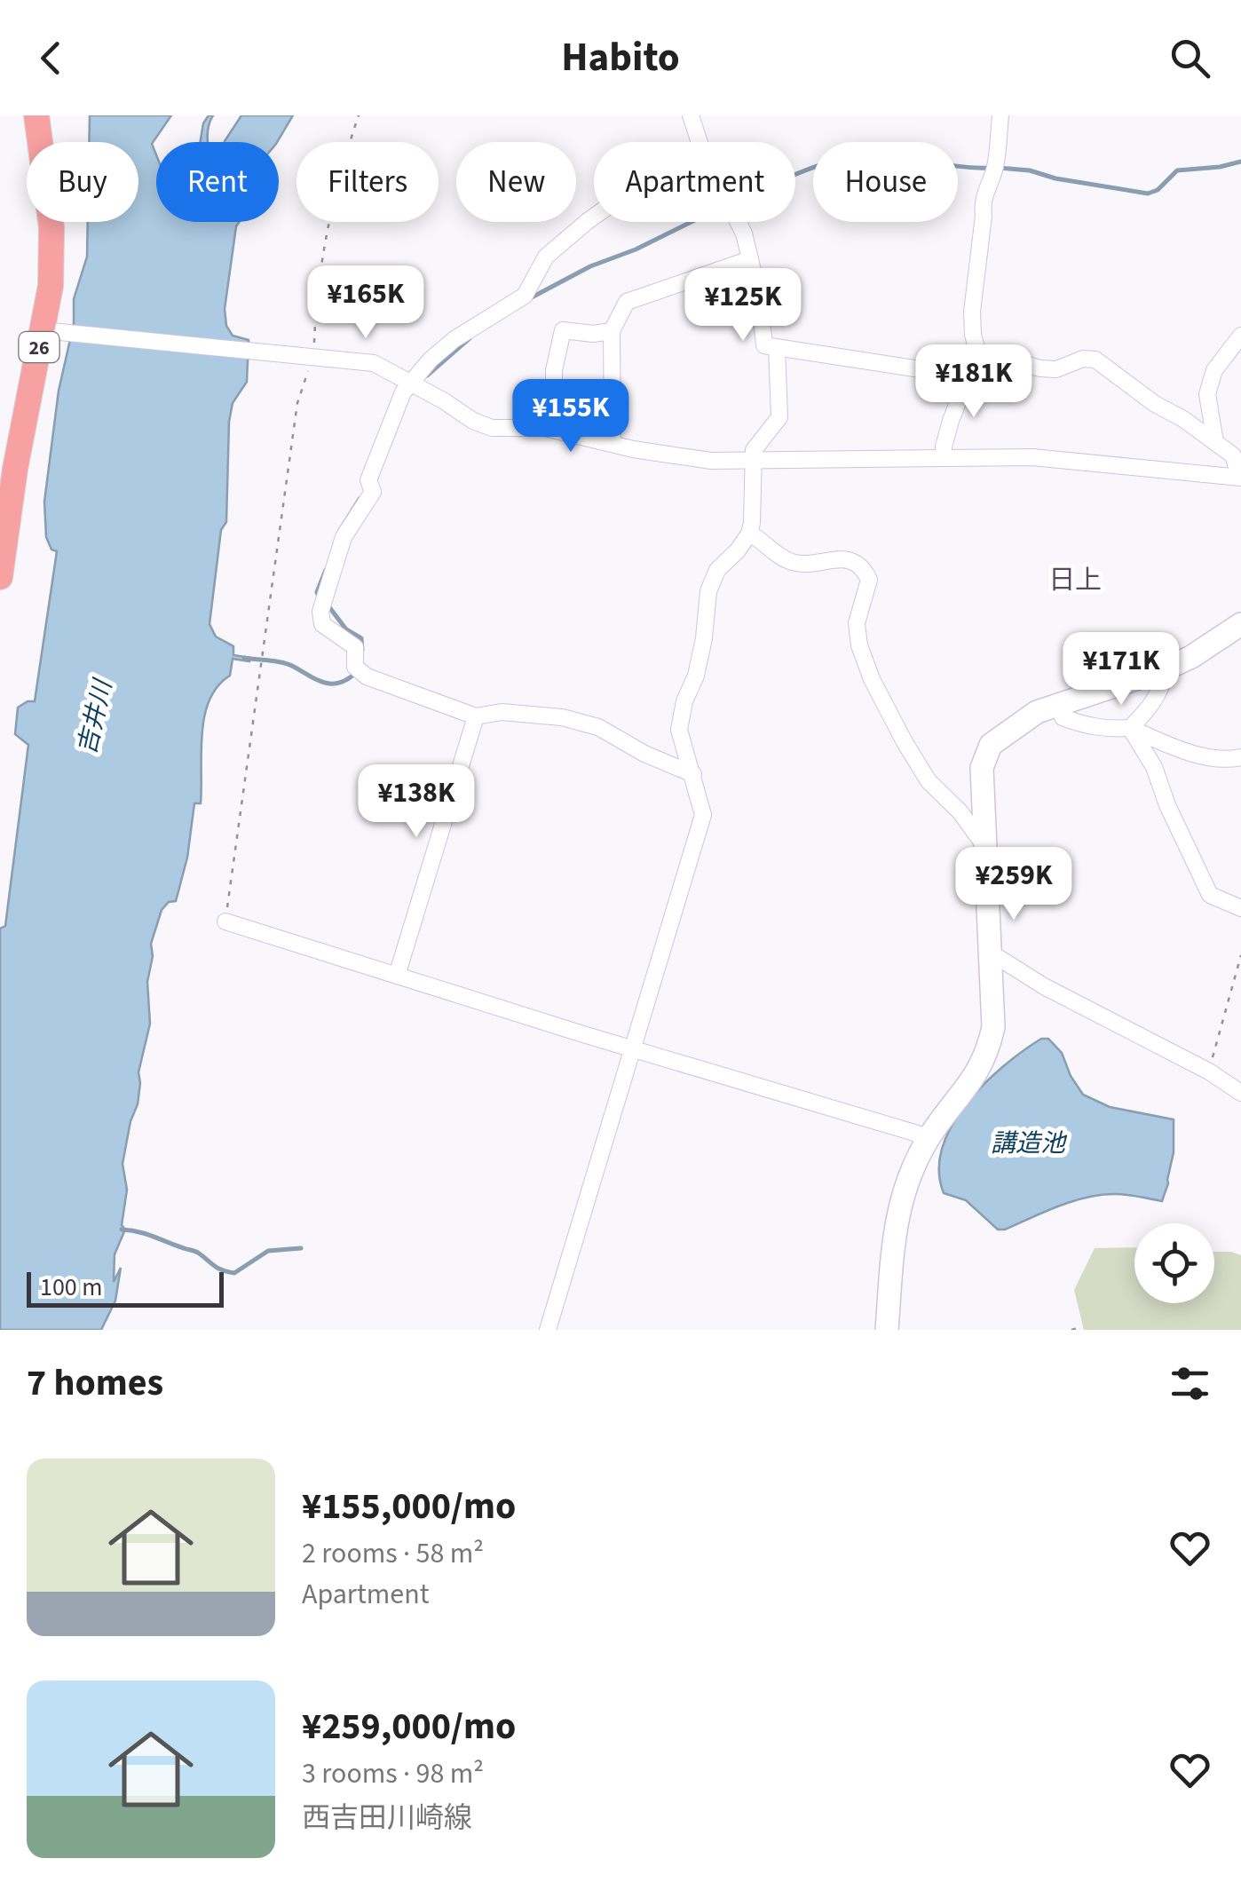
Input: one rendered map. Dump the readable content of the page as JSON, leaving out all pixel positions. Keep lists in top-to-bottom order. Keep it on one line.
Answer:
{"streets":{"main road":["26"]},"districts":["日上"],"water":["吉井川","講造池"],"scale_bar":"100 m","page":{"header":"Habito","chip":["Buy","Rent","Filters","New","Apartment","House"],"price":["¥165K","¥125K","¥181K","¥155K","¥171K","¥138K","¥259K"],"scale":"100 m","heading":"7 homes","list":[{"name":"¥155,000/mo","note":"2 rooms · 58 m² · Apartment"},{"name":"¥259,000/mo","note":"3 rooms · 98 m² · 西吉田川崎線"}]}}
